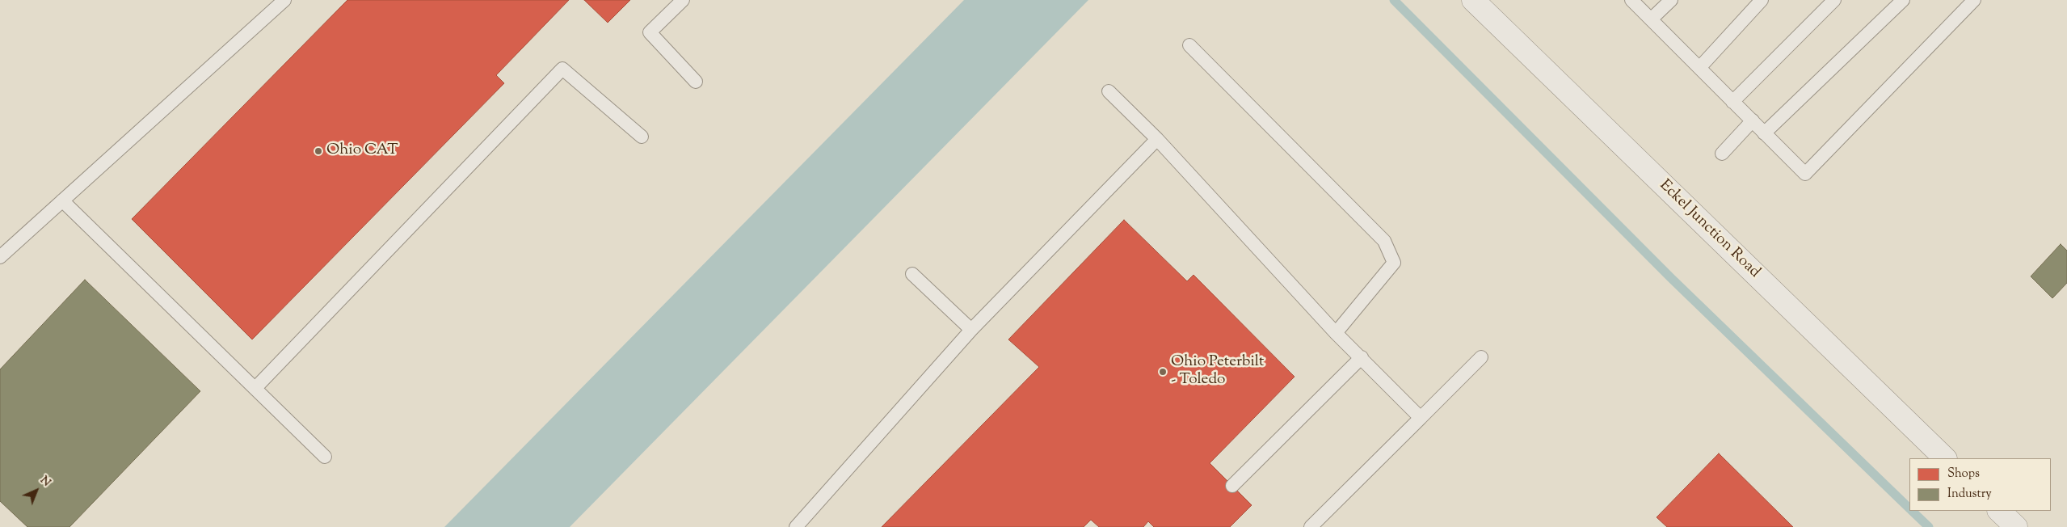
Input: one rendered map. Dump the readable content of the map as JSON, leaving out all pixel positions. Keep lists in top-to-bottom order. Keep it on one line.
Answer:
{"streets":{"street":["Eckel Junction Road"]},"places":["Ohio CAT","Ohio Peterbilt - Toledo"],"legend":["Shops","Industry"],"north":"top right"}
